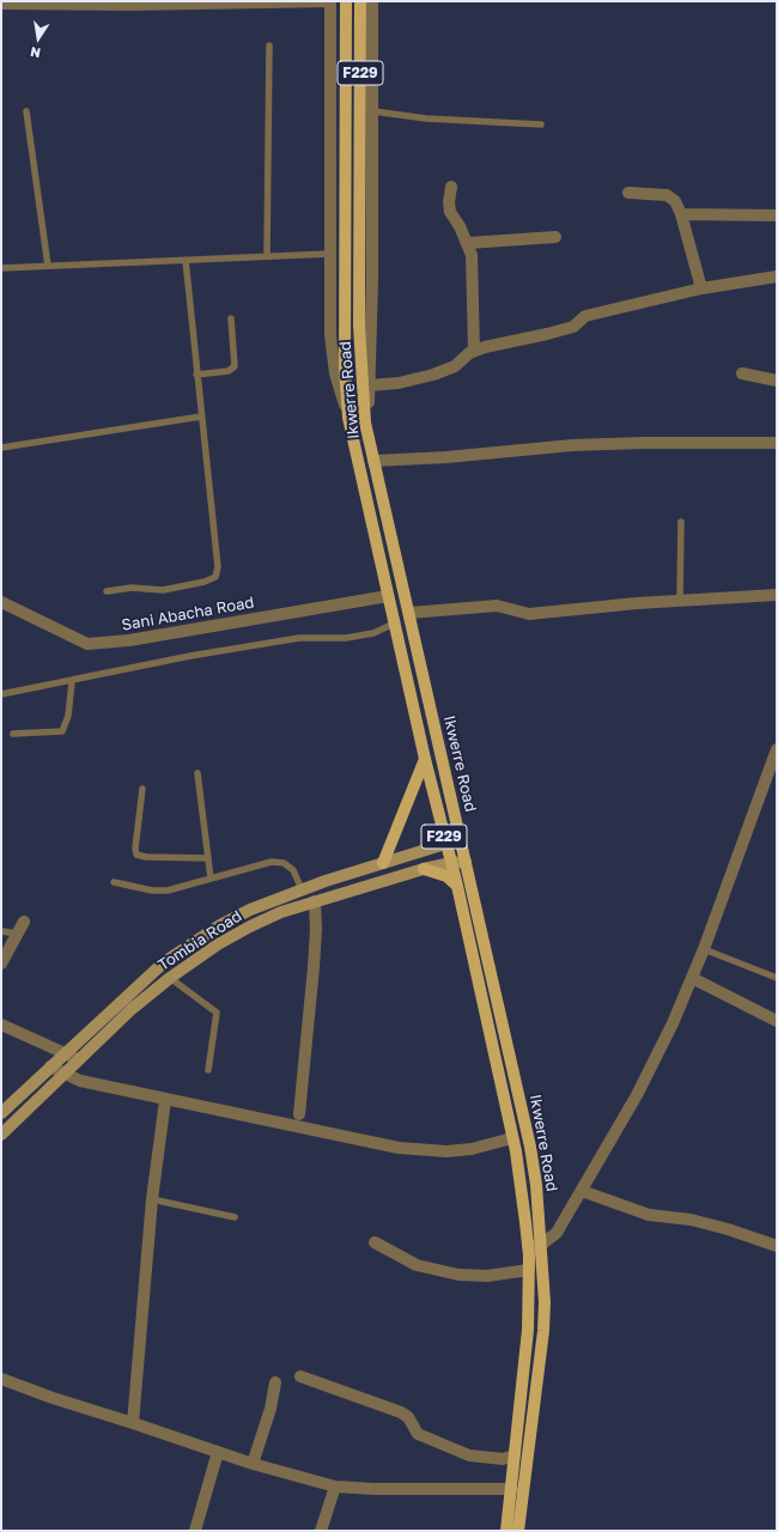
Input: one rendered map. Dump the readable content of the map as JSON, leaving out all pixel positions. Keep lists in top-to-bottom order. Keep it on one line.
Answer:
{"streets":{"main road":["F229","Ikwerre Road","Tombia Road"],"street":["Sani Abacha Road"]},"crossings":[["Ikwerre Road","Sani Abacha Road"],["Ikwerre Road","Tombia Road"]],"north":"bottom"}
